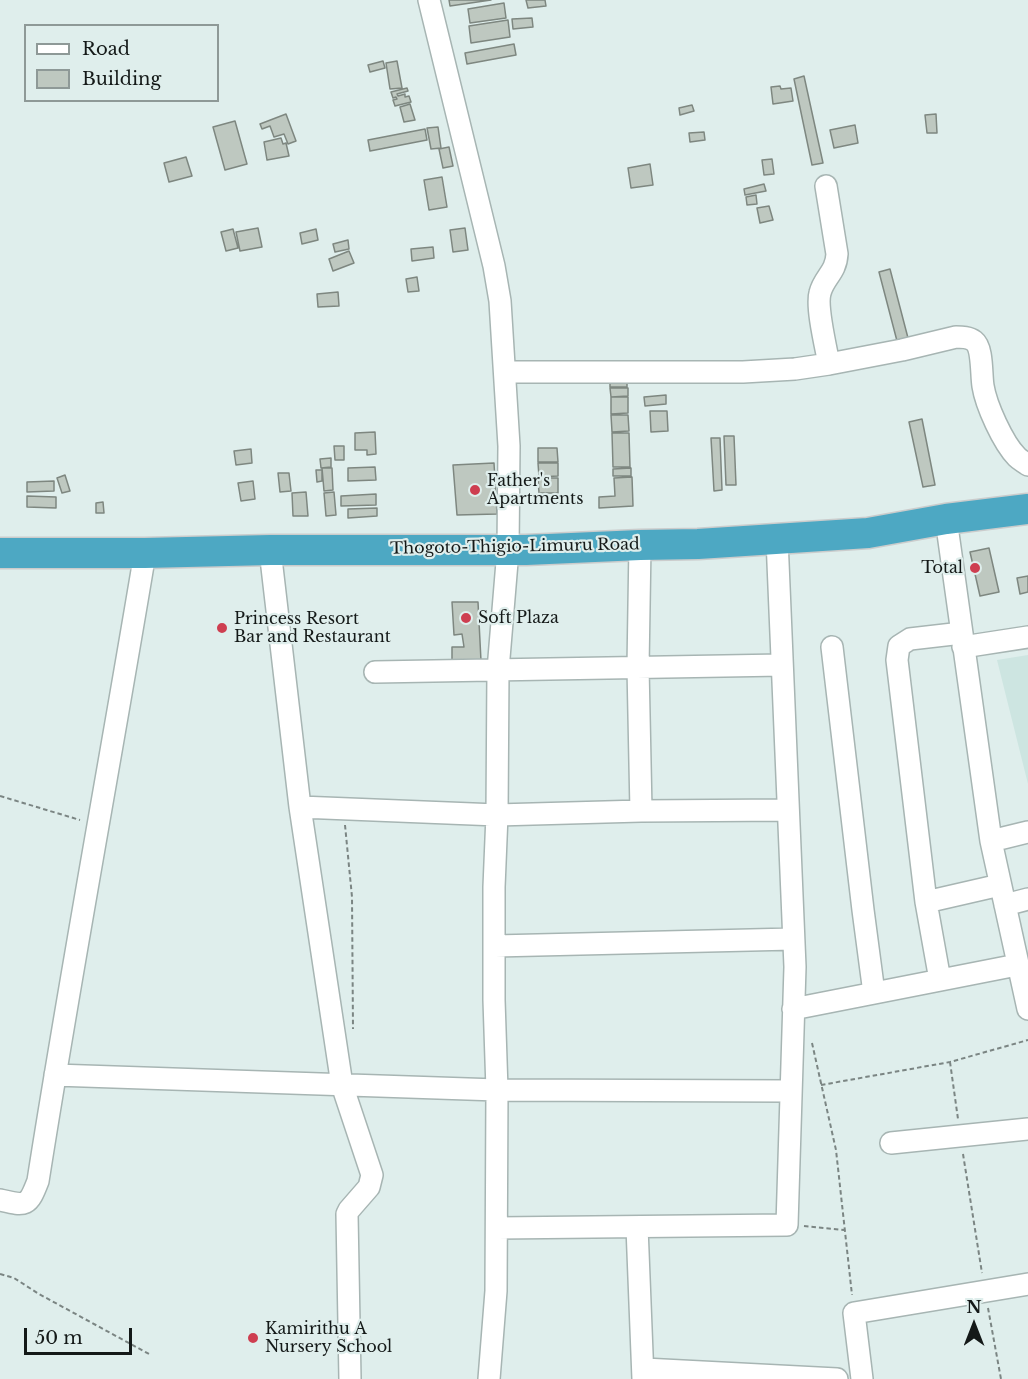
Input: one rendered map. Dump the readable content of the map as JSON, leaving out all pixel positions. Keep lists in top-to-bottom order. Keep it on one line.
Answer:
{"streets":{"highway":["Thogoto-Thigio-Limuru Road"]},"places":["Father's Apartments","Total","Soft Plaza","Princess Resort Bar and Restaurant","Kamirithu A Nursery School"],"legend":["Road","Building"],"scale_bar":"50 m","north":"top"}
